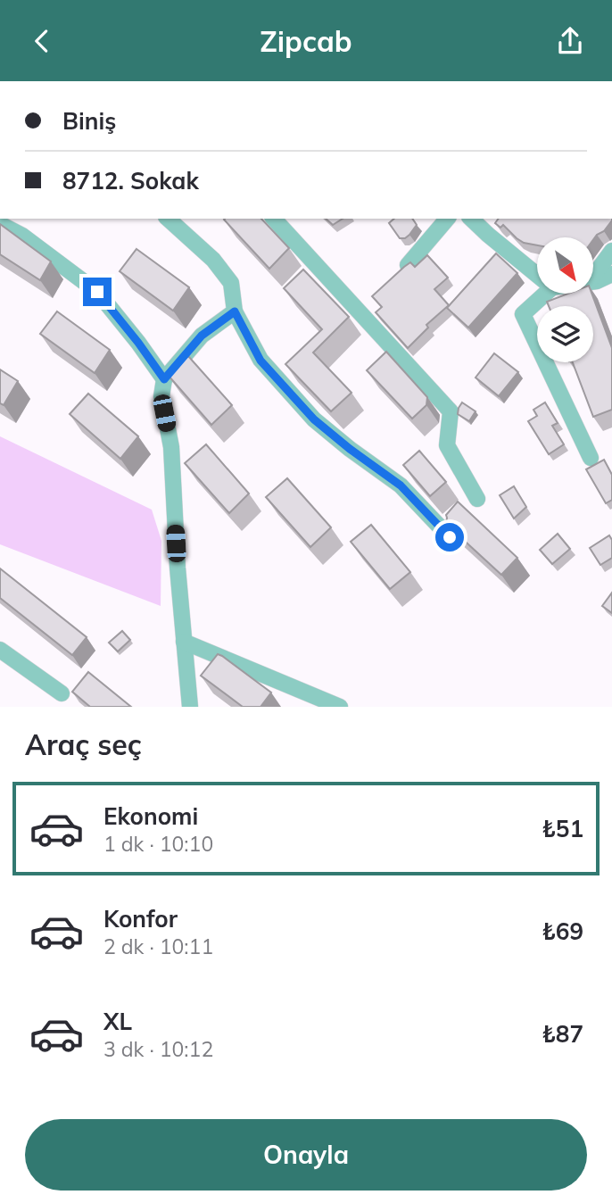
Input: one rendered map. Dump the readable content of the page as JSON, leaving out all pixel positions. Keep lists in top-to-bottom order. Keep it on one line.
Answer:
{"north":"bottom right","page":{"header":"Zipcab","banner":["Biniş","8712. Sokak"],"heading":"Araç seç","list":[{"name":"Ekonomi","note":"1 dk · 10:10","value":"₺51"},{"name":"Konfor","note":"2 dk · 10:11","value":"₺69"},{"name":"XL","note":"3 dk · 10:12","value":"₺87"}],"buttons":"Onayla"}}
